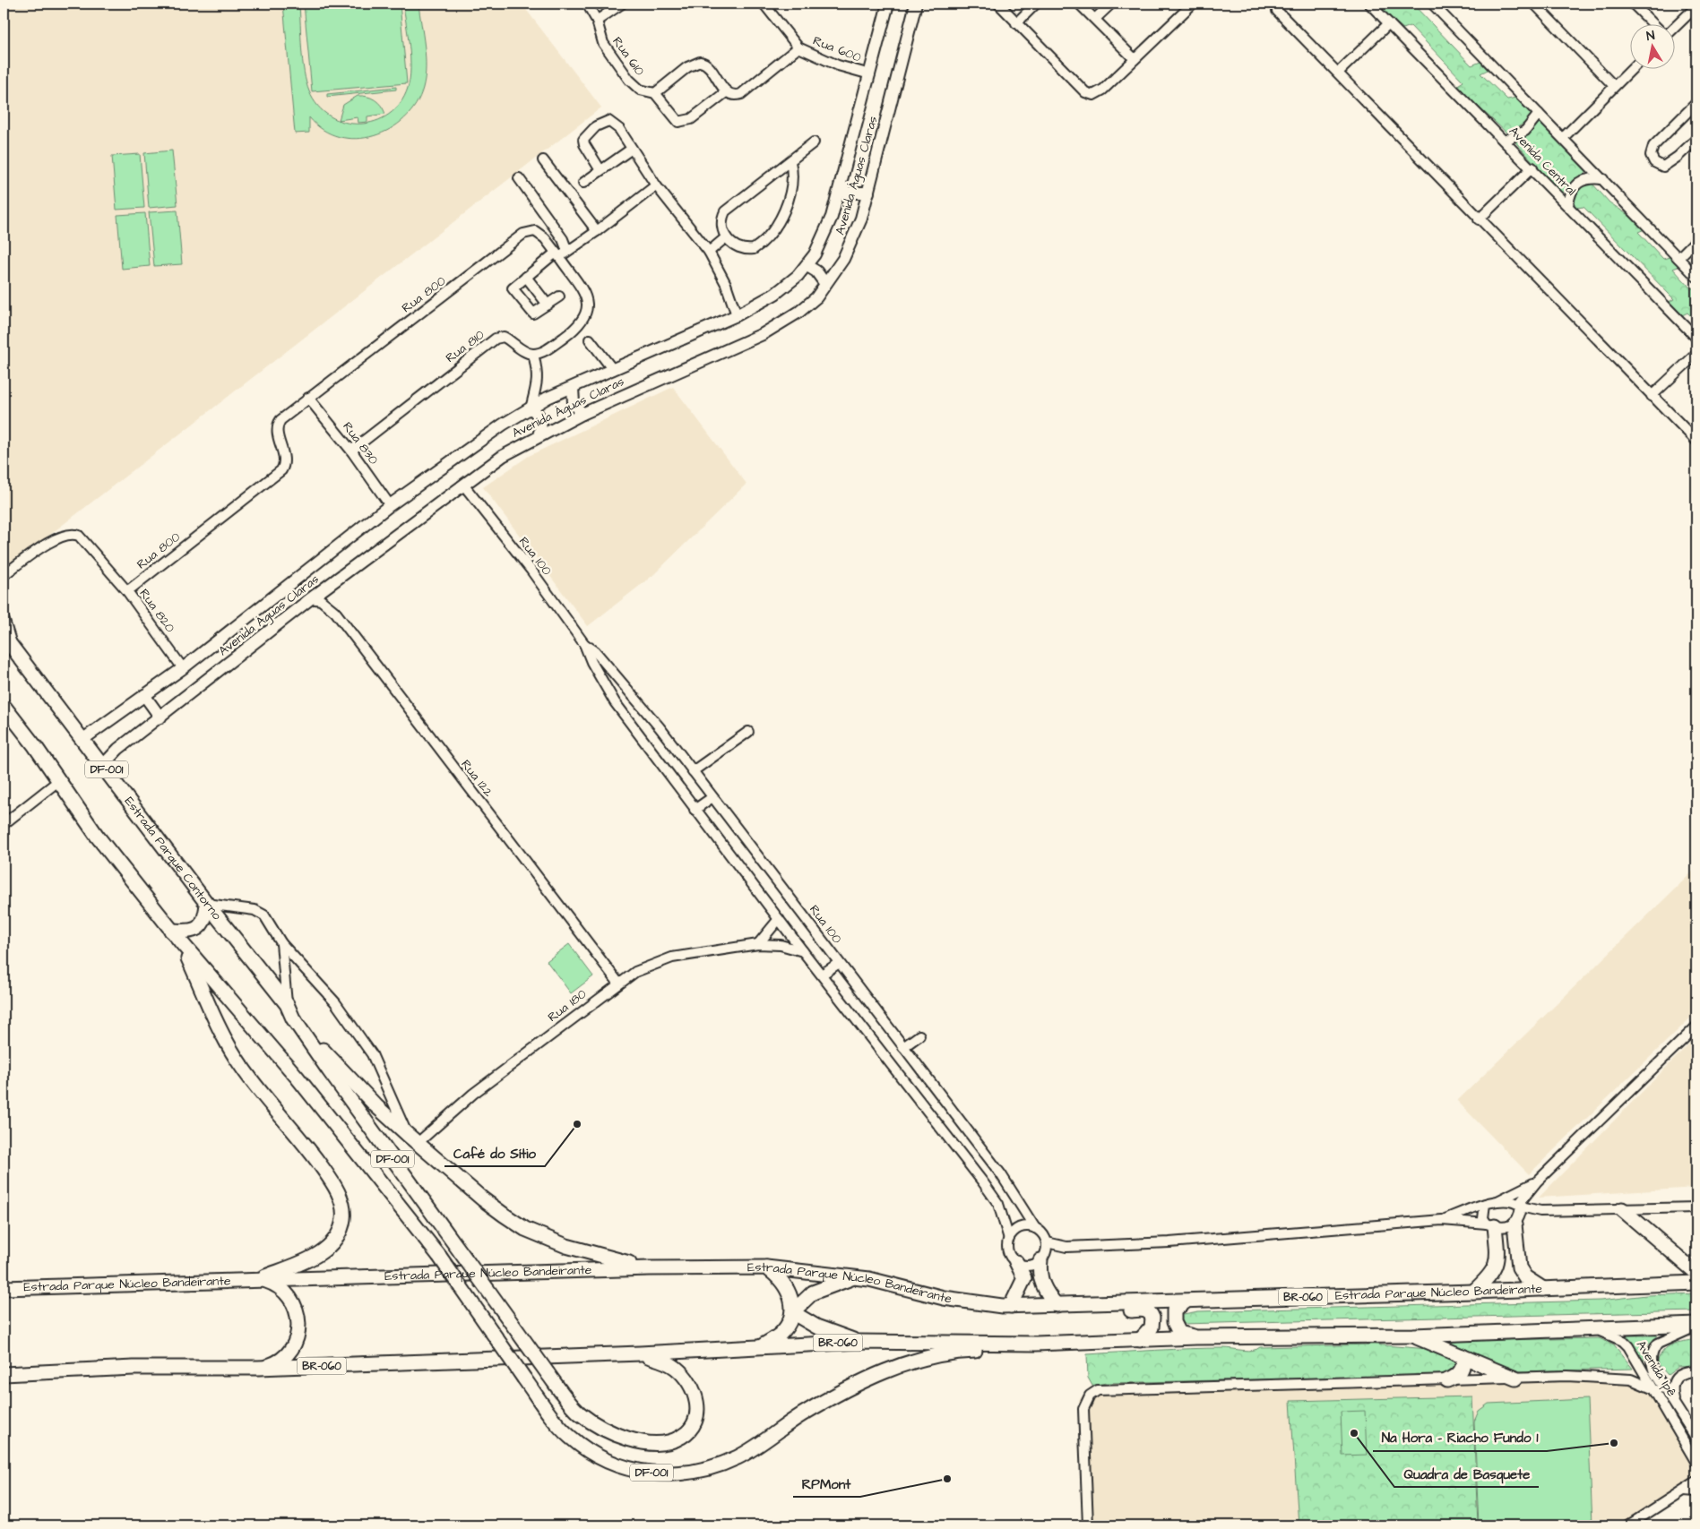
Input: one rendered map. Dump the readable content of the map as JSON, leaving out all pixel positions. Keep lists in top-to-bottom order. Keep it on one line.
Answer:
{"streets":{"highway":["DF-001","Estrada Parque Contorno","Estrada Parque Núcleo Bandeirante","BR-060"],"main road":["Avenida Águas Claras"],"street":["Rua 600","Rua 610","Avenida Central","Rua 800","Rua 810","Rua 830","Rua 100","Rua 820","Rua 122","Rua 180","Avenida Ipê"]},"crossings":[["Rua 600","Avenida Águas Claras"],["Avenida Águas Claras","Rua 830"],["Avenida Águas Claras","Rua 100"],["Avenida Águas Claras","Rua 820"],["Avenida Águas Claras","Rua 122"],["Avenida Águas Claras","Estrada Parque Contorno"],["Rua 800","Rua 830"],["Rua 800","Rua 820"],["Rua 810","Rua 830"],["Rua 100","Rua 180"],["DF-001","Estrada Parque Contorno"],["DF-001","BR-060"],["Rua 122","Rua 180"],["BR-060","Avenida Ipê"]],"places":["Café do Sítio","Quadra de Basquete","Na Hora - Riacho Fundo 1","RPMont"],"north":"top"}
